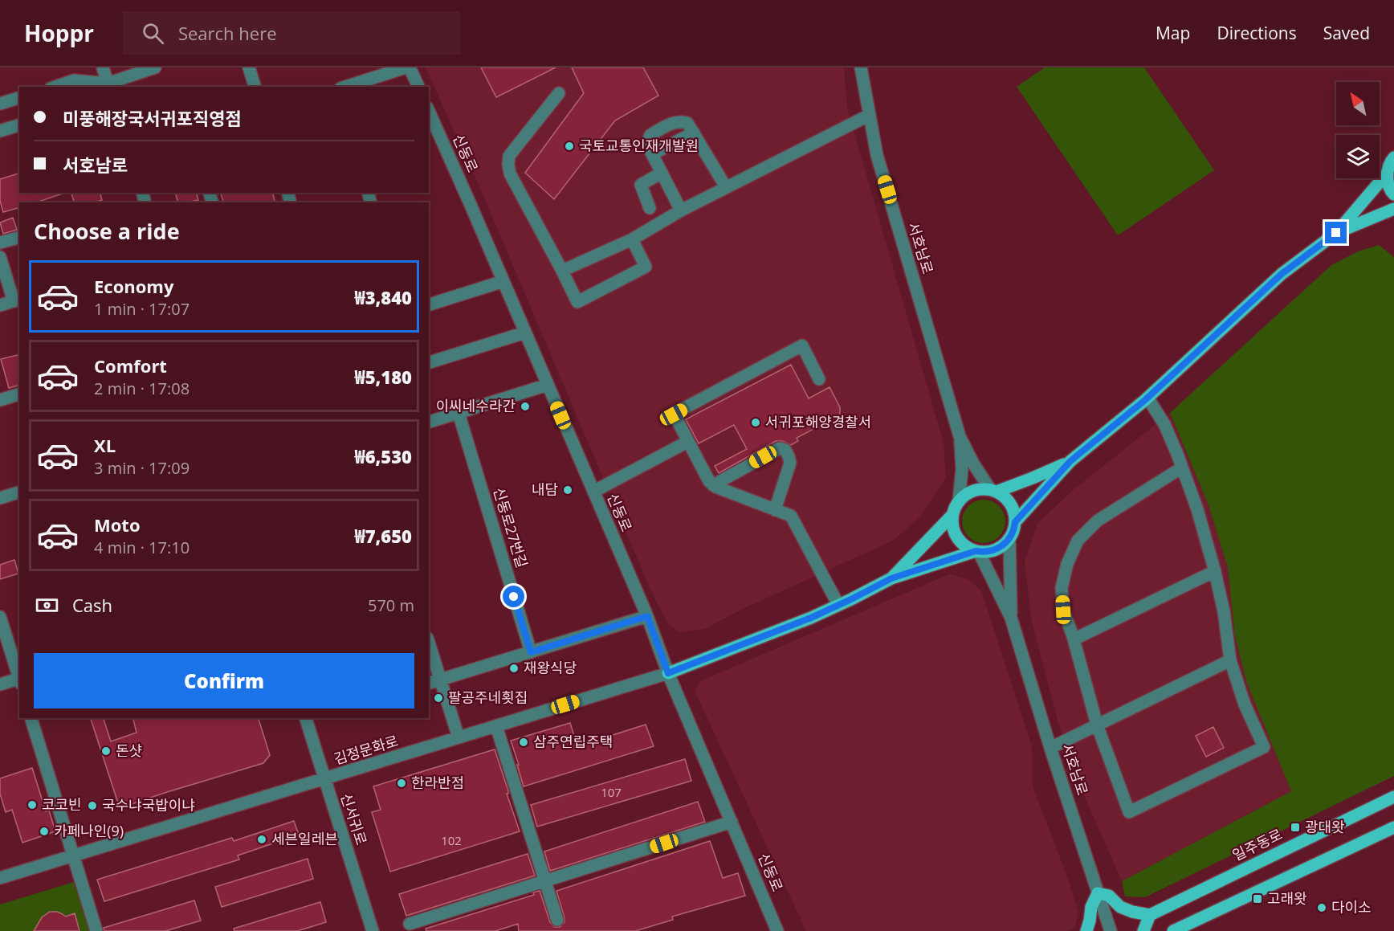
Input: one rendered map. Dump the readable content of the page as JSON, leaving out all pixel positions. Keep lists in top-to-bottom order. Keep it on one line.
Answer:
{"streets":{"main road":["일주동로"],"street":["신동로","서호남로","신동로27번길","김정문화로","신서귀로"]},"crossings":[["신동로","김정문화로"],["김정문화로","신서귀로"]],"places":{"other":["국토교통인재개발원","이씨네수라간","서귀포해양경찰서","내담","재왕식당","팔공주네횟집","삼주연립주택","돈샷","한라반점","코코빈","국수냐국밥이냐","카페나인(9)","세븐일레븐","다이소"],"transit":["광대왓","고래왓"]},"house_numbers":["107","102"],"north":"top left","page":{"header":"Hoppr","search":"Search here","nav":["Map","Directions","Saved"],"banner":["미풍해장국서귀포직영점","서호남로"],"heading":"Choose a ride","list":[{"name":"Economy","note":"1 min · 17:07","value":"₩3,840"},{"name":"Comfort","note":"2 min · 17:08","value":"₩5,180"},{"name":"XL","note":"3 min · 17:09","value":"₩6,530"},{"name":"Moto","note":"4 min · 17:10","value":"₩7,650"}],"pay":["Cash","570 m"],"buttons":"Confirm"}}
